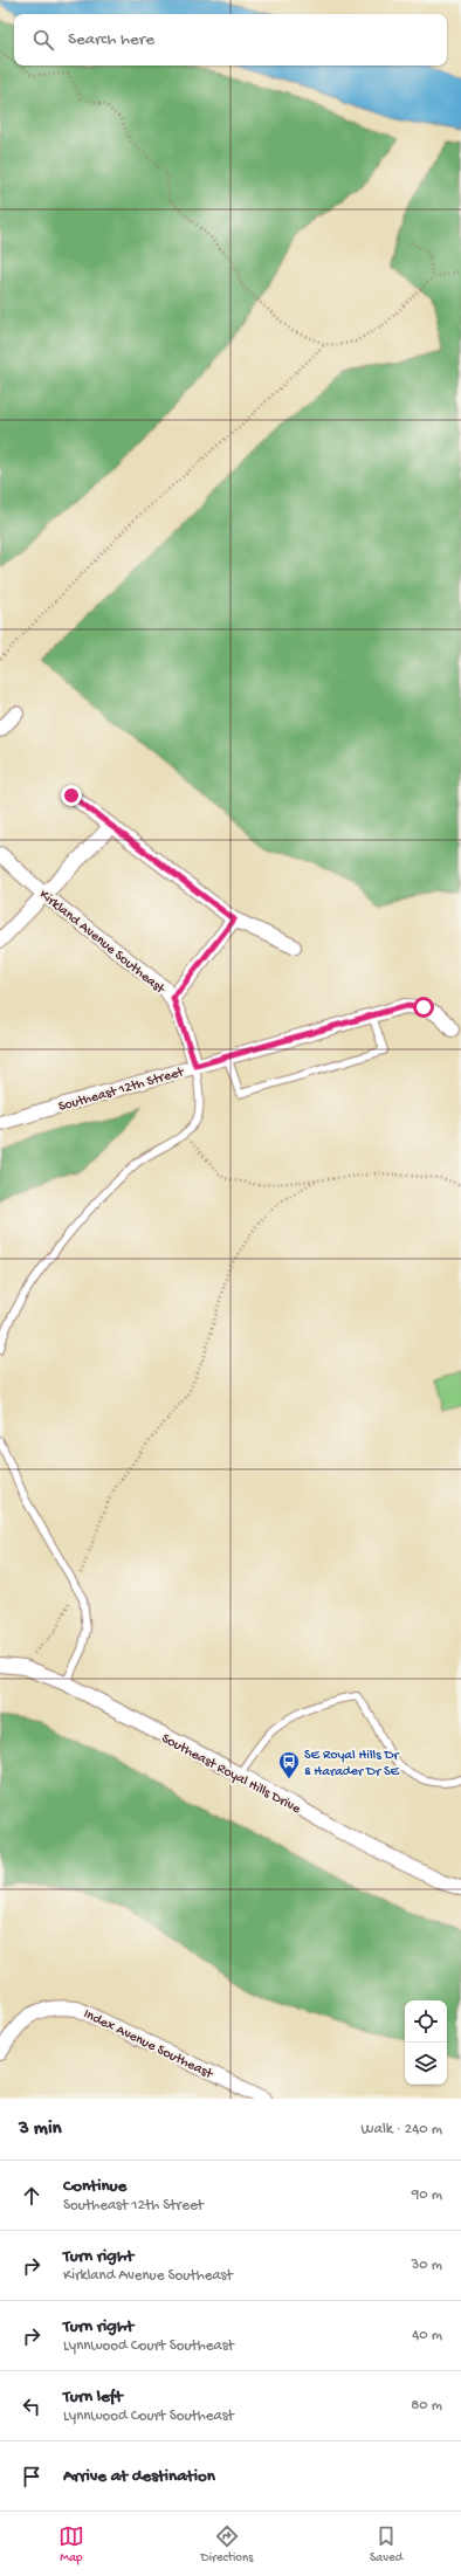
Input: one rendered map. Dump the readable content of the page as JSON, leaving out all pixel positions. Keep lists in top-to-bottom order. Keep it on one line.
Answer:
{"streets":{"street":["Kirkland Avenue Southeast","Southeast 12th Street","Southeast Royal Hills Drive","Index Avenue Southeast"]},"crossings":[["Kirkland Avenue Southeast","Southeast 12th Street"]],"places":{"bus stop":["SE Royal Hills Dr & Harader Dr SE"]},"page":{"search":"Search here","heading":["3 min","Walk · 240 m"],"list":[["Continue","Southeast 12th Street","90 m"],["Turn right","Kirkland Avenue Southeast","30 m"],["Turn right","Lynnwood Court Southeast","40 m"],["Turn left","Lynnwood Court Southeast","80 m"],"Arrive at destination"],"nav":["Map","Directions","Saved"]}}
